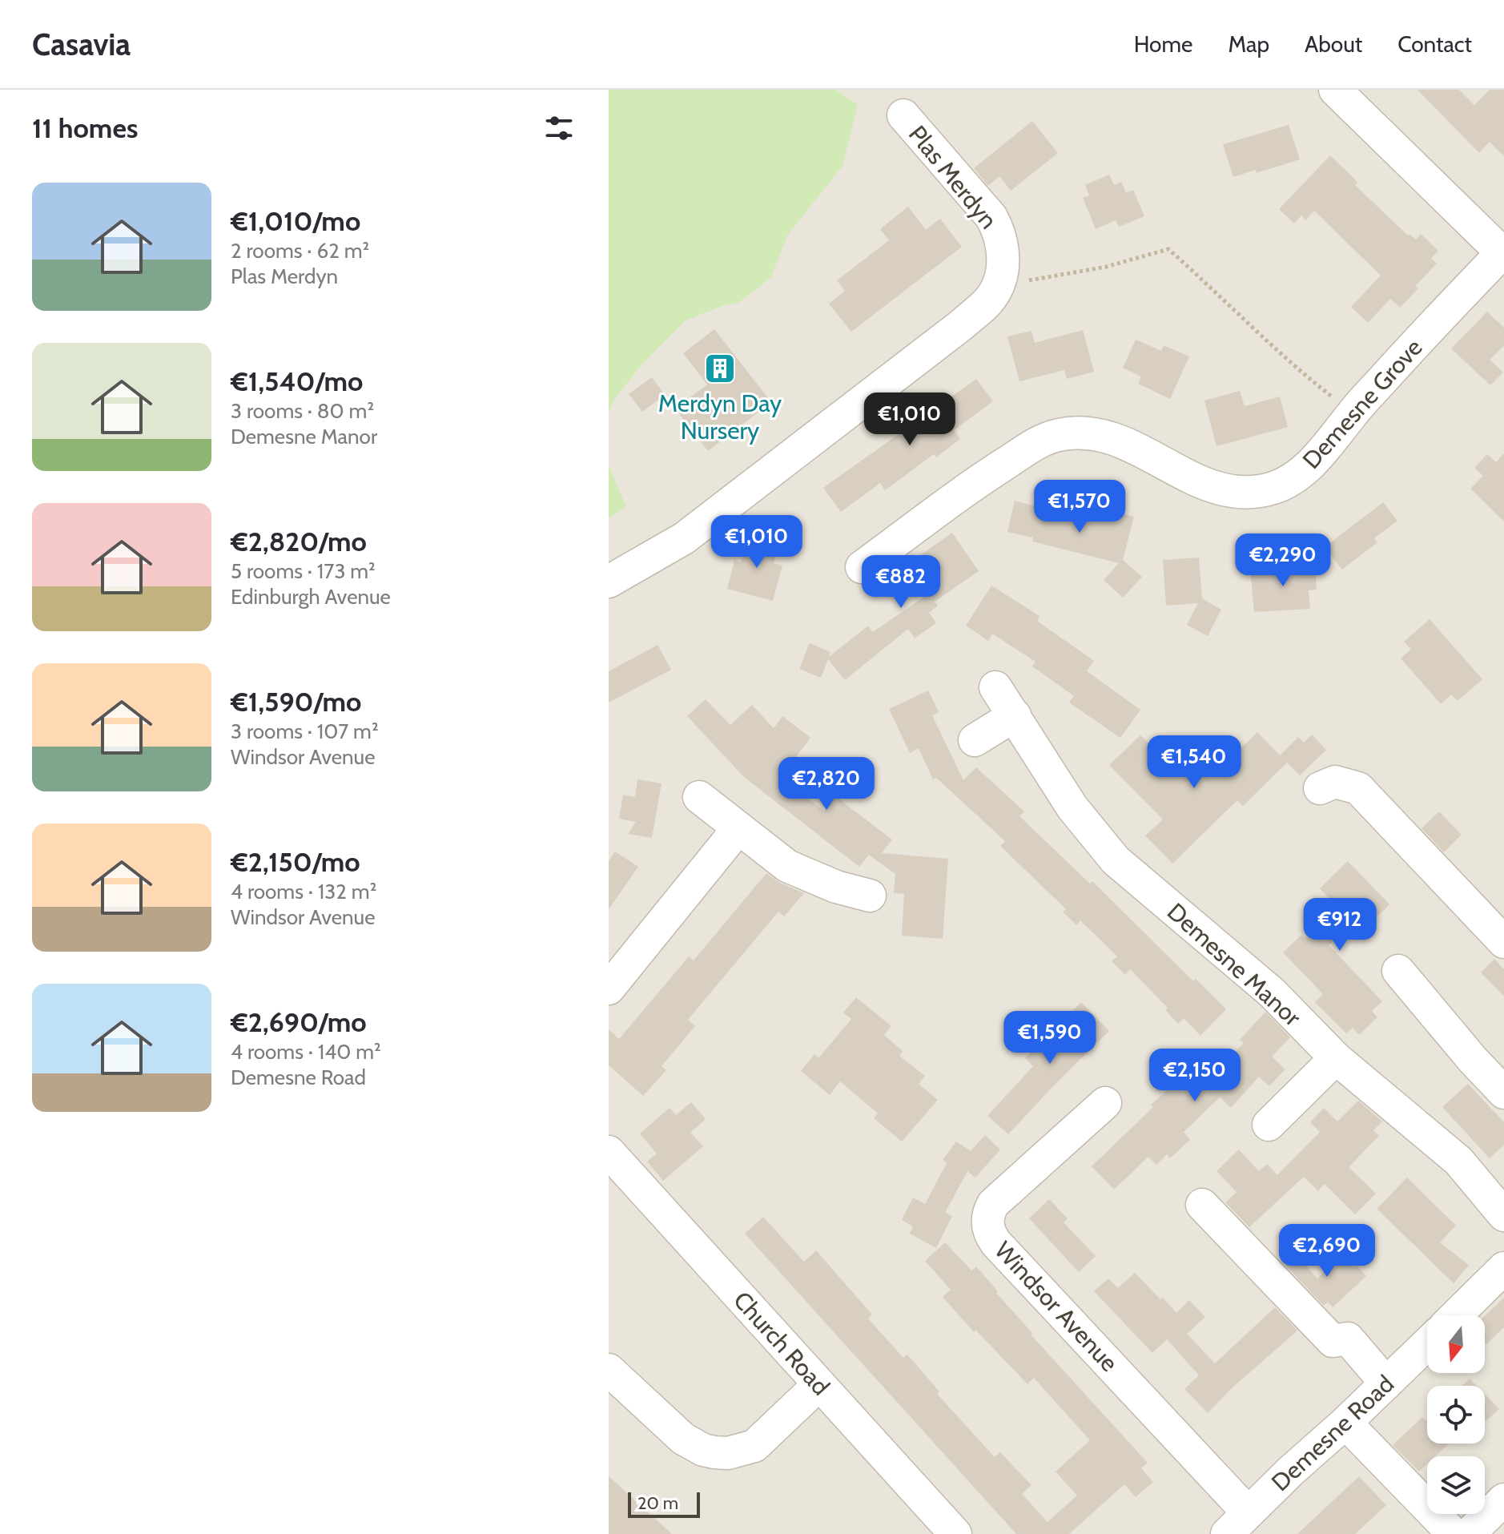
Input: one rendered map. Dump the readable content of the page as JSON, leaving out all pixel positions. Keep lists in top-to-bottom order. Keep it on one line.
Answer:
{"streets":{"street":["Plas Merdyn","Demesne Grove","Demesne Manor","Windsor Avenue","Church Road","Demesne Road"]},"crossings":[["Windsor Avenue","Demesne Road"]],"places":{"building":["Merdyn Day Nursery"]},"scale_bar":"20 m","north":"bottom","page":{"header":"Casavia","nav":["Home","Map","About","Contact"],"heading":"11 homes","list":[{"name":"€1,010/mo","note":"2 rooms · 62 m² · Plas Merdyn"},{"name":"€1,540/mo","note":"3 rooms · 80 m² · Demesne Manor"},{"name":"€2,820/mo","note":"5 rooms · 173 m² · Edinburgh Avenue"},{"name":"€1,590/mo","note":"3 rooms · 107 m² · Windsor Avenue"},{"name":"€2,150/mo","note":"4 rooms · 132 m² · Windsor Avenue"},{"name":"€2,690/mo","note":"4 rooms · 140 m² · Demesne Road"}],"price":["€1,010","€1,570","€1,010","€2,290","€882","€1,540","€2,820","€912","€1,590","€2,150","€2,690"],"scale":"20 m"}}
